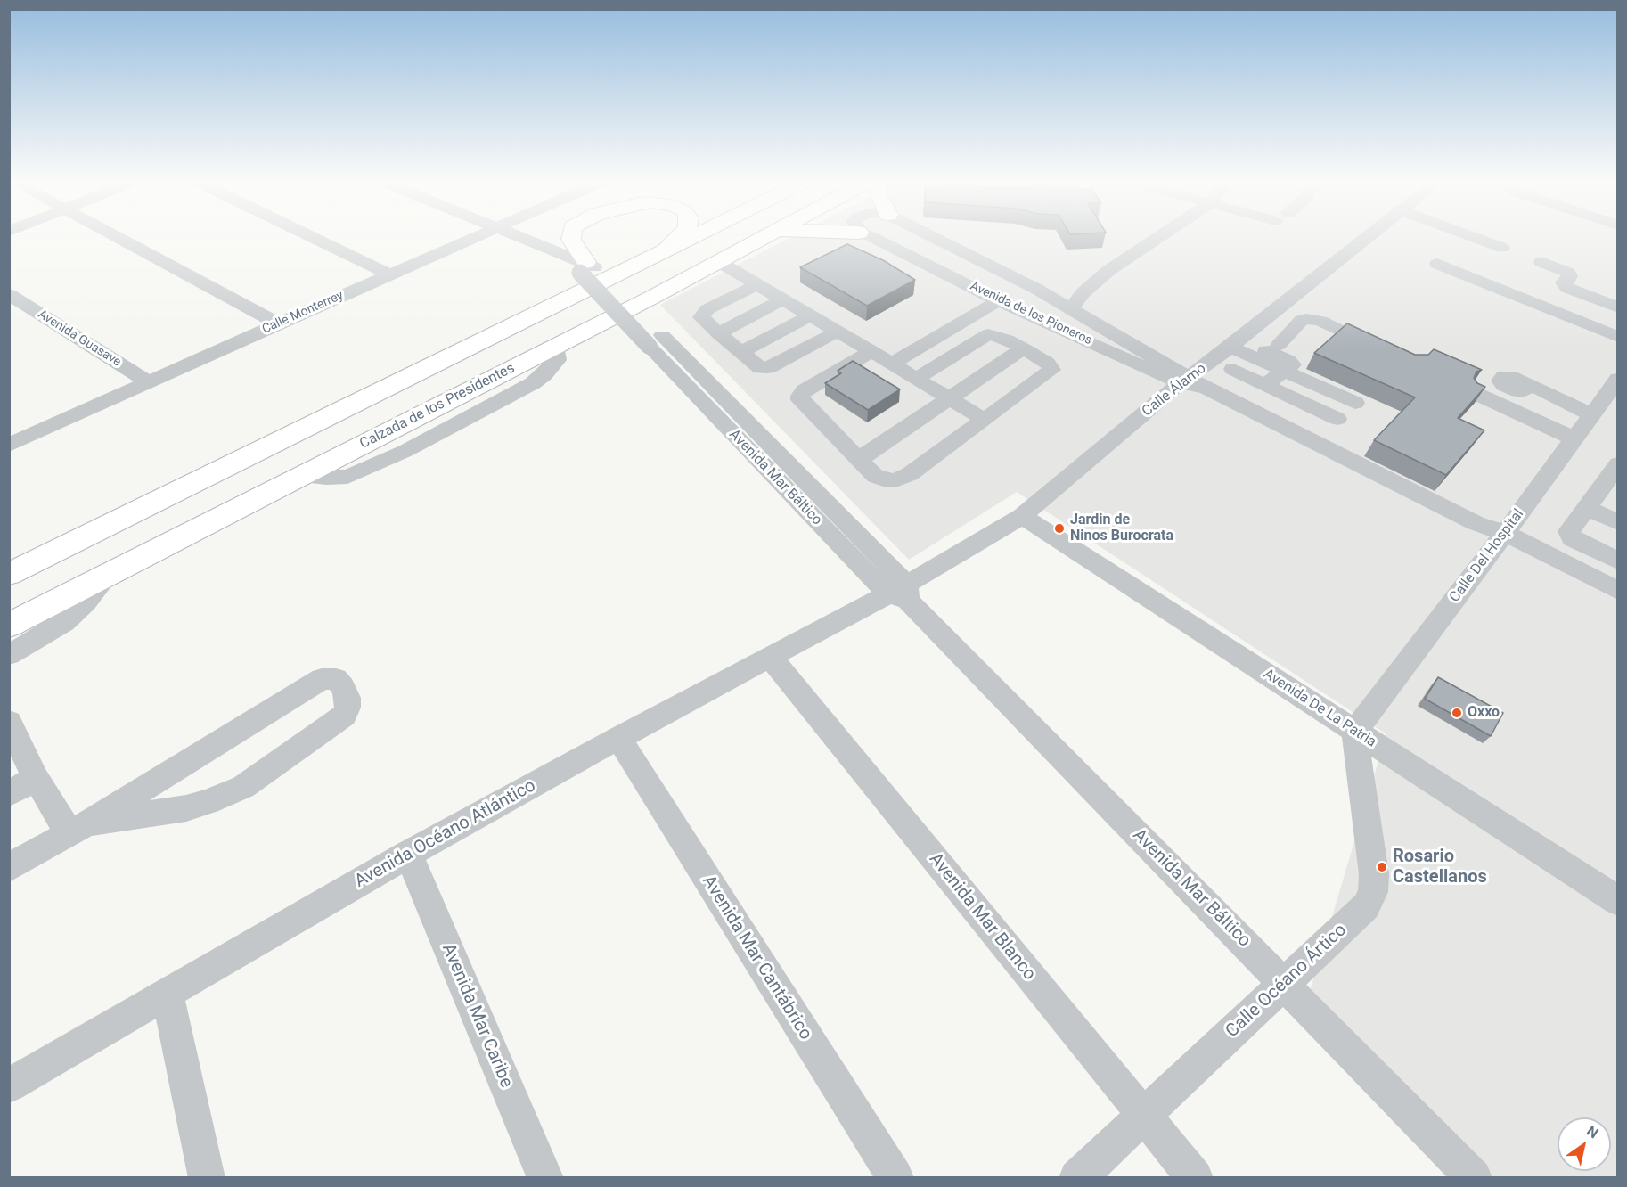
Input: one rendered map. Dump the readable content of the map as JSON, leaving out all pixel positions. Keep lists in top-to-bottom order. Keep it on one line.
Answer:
{"streets":{"highway":["Calzada de los Presidentes"],"street":["Calle Monterrey","Avenida de los Pioneros","Avenida Guasave","Calle Álamo","Avenida Mar Báltico","Calle Del Hospital","Avenida De La Patria","Avenida Océano Atlántico","Avenida Mar Blanco","Avenida Mar Cantábrico","Calle Océano Ártico","Avenida Mar Caribe"]},"crossings":[["Calle Monterrey","Avenida Guasave"],["Avenida de los Pioneros","Calle Álamo"],["Avenida de los Pioneros","Calle Del Hospital"],["Calle Álamo","Avenida Mar Báltico"],["Calle Álamo","Avenida De La Patria"],["Calle Álamo","Avenida Océano Atlántico"],["Avenida Mar Báltico","Avenida Océano Atlántico"],["Avenida Mar Báltico","Calle Océano Ártico"],["Calle Del Hospital","Avenida De La Patria"],["Calle Del Hospital","Calle Océano Ártico"],["Avenida De La Patria","Calle Océano Ártico"],["Avenida Océano Atlántico","Avenida Mar Blanco"],["Avenida Océano Atlántico","Avenida Mar Cantábrico"],["Avenida Océano Atlántico","Avenida Mar Caribe"],["Avenida Mar Blanco","Calle Océano Ártico"]],"places":["Jardin de Ninos Burocrata","Oxxo","Rosario Castellanos"],"north":"top right"}
